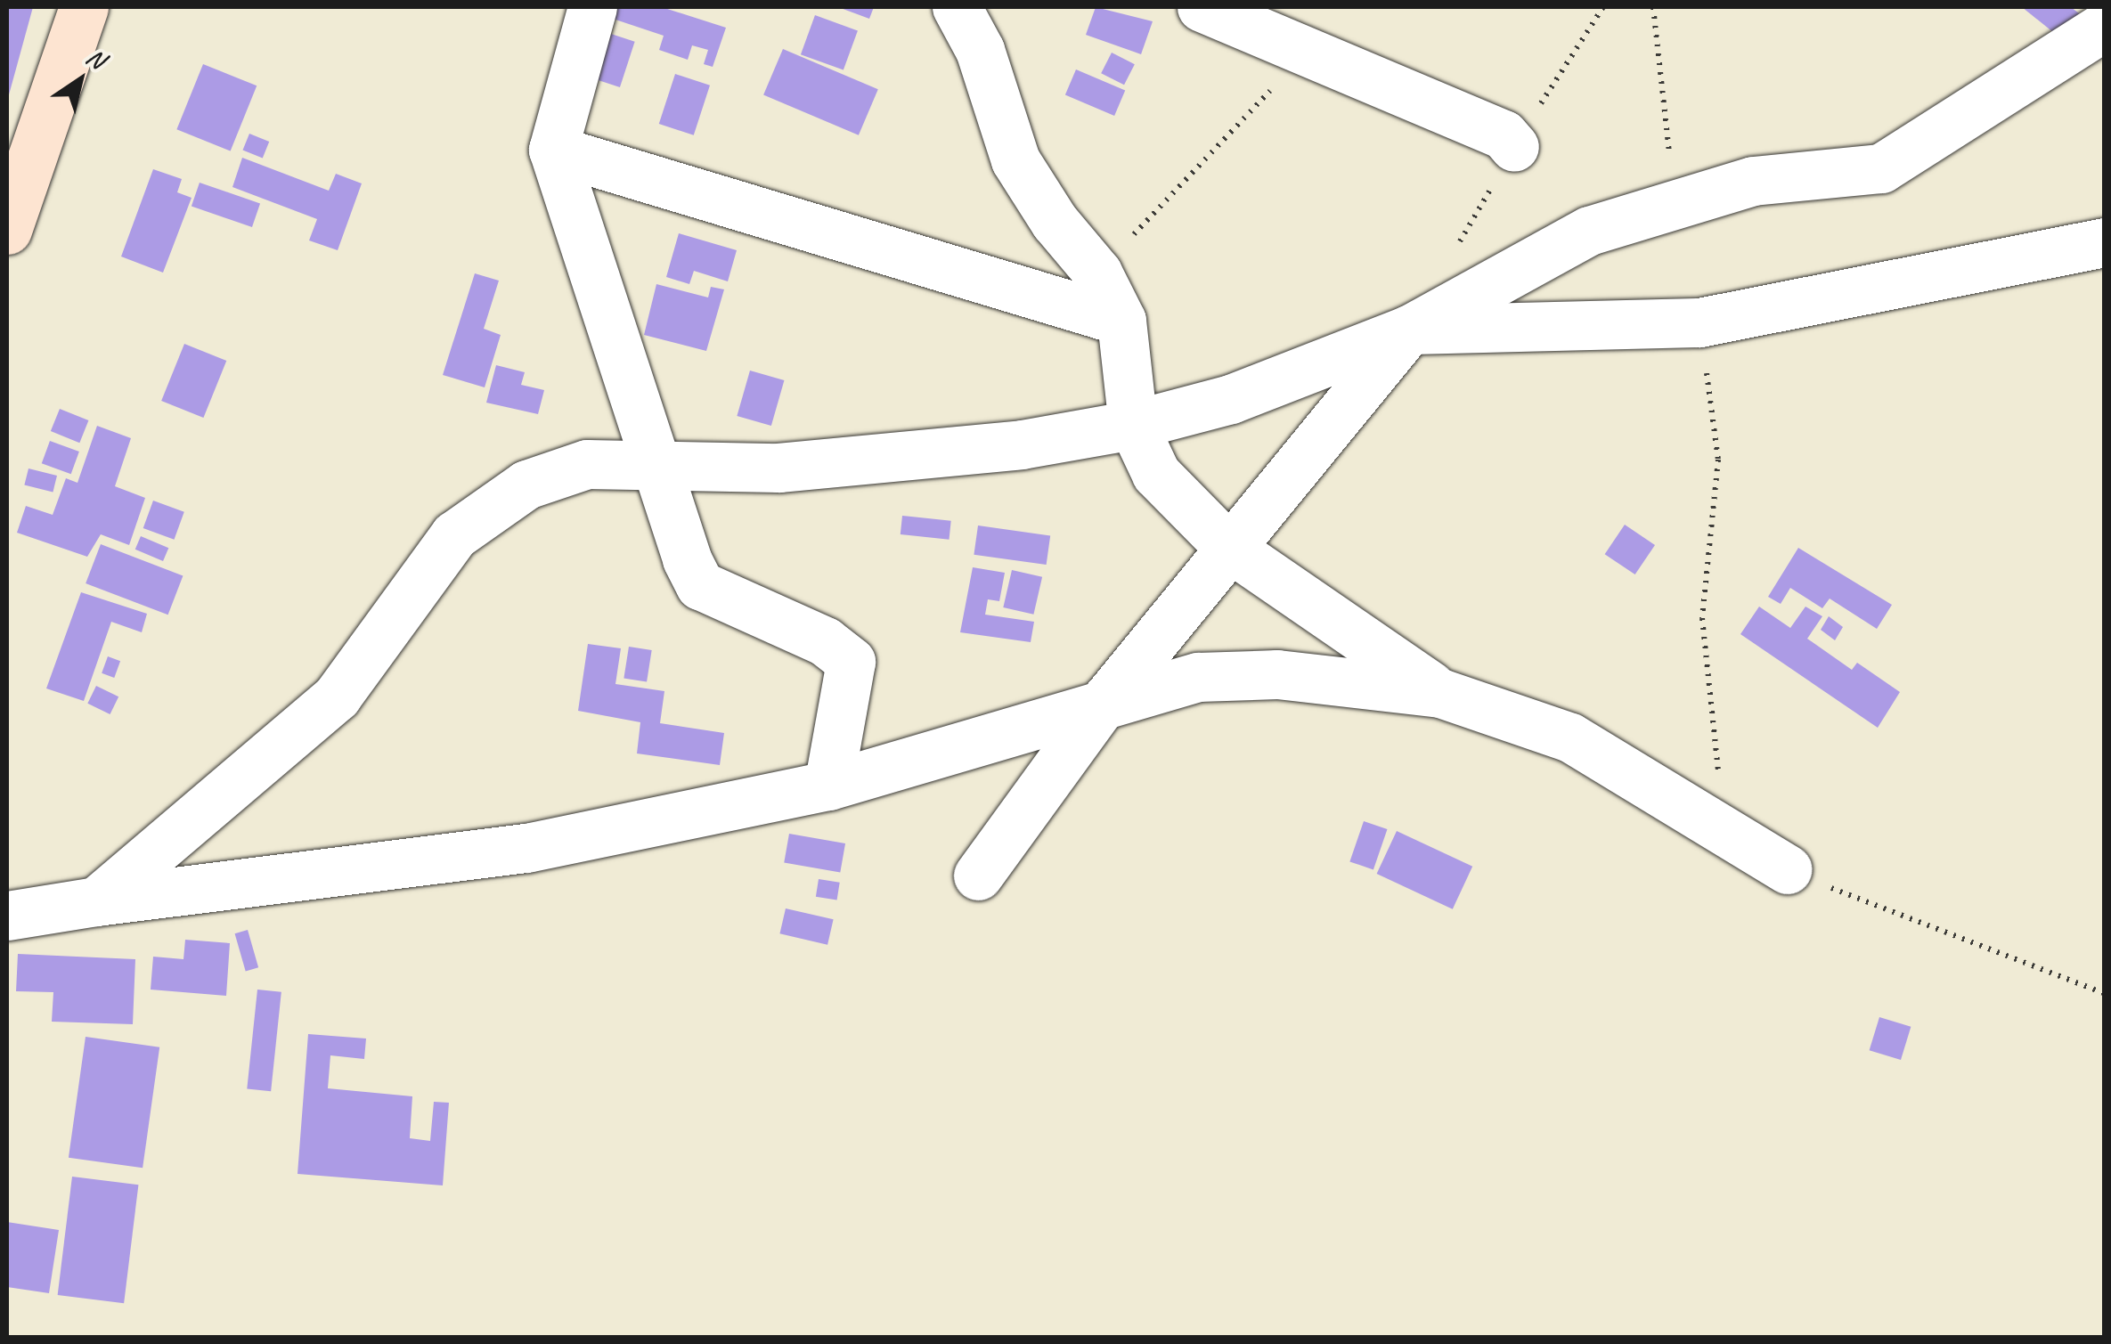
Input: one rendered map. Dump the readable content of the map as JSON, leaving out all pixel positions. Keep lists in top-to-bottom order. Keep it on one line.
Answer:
{"north":"top right"}
